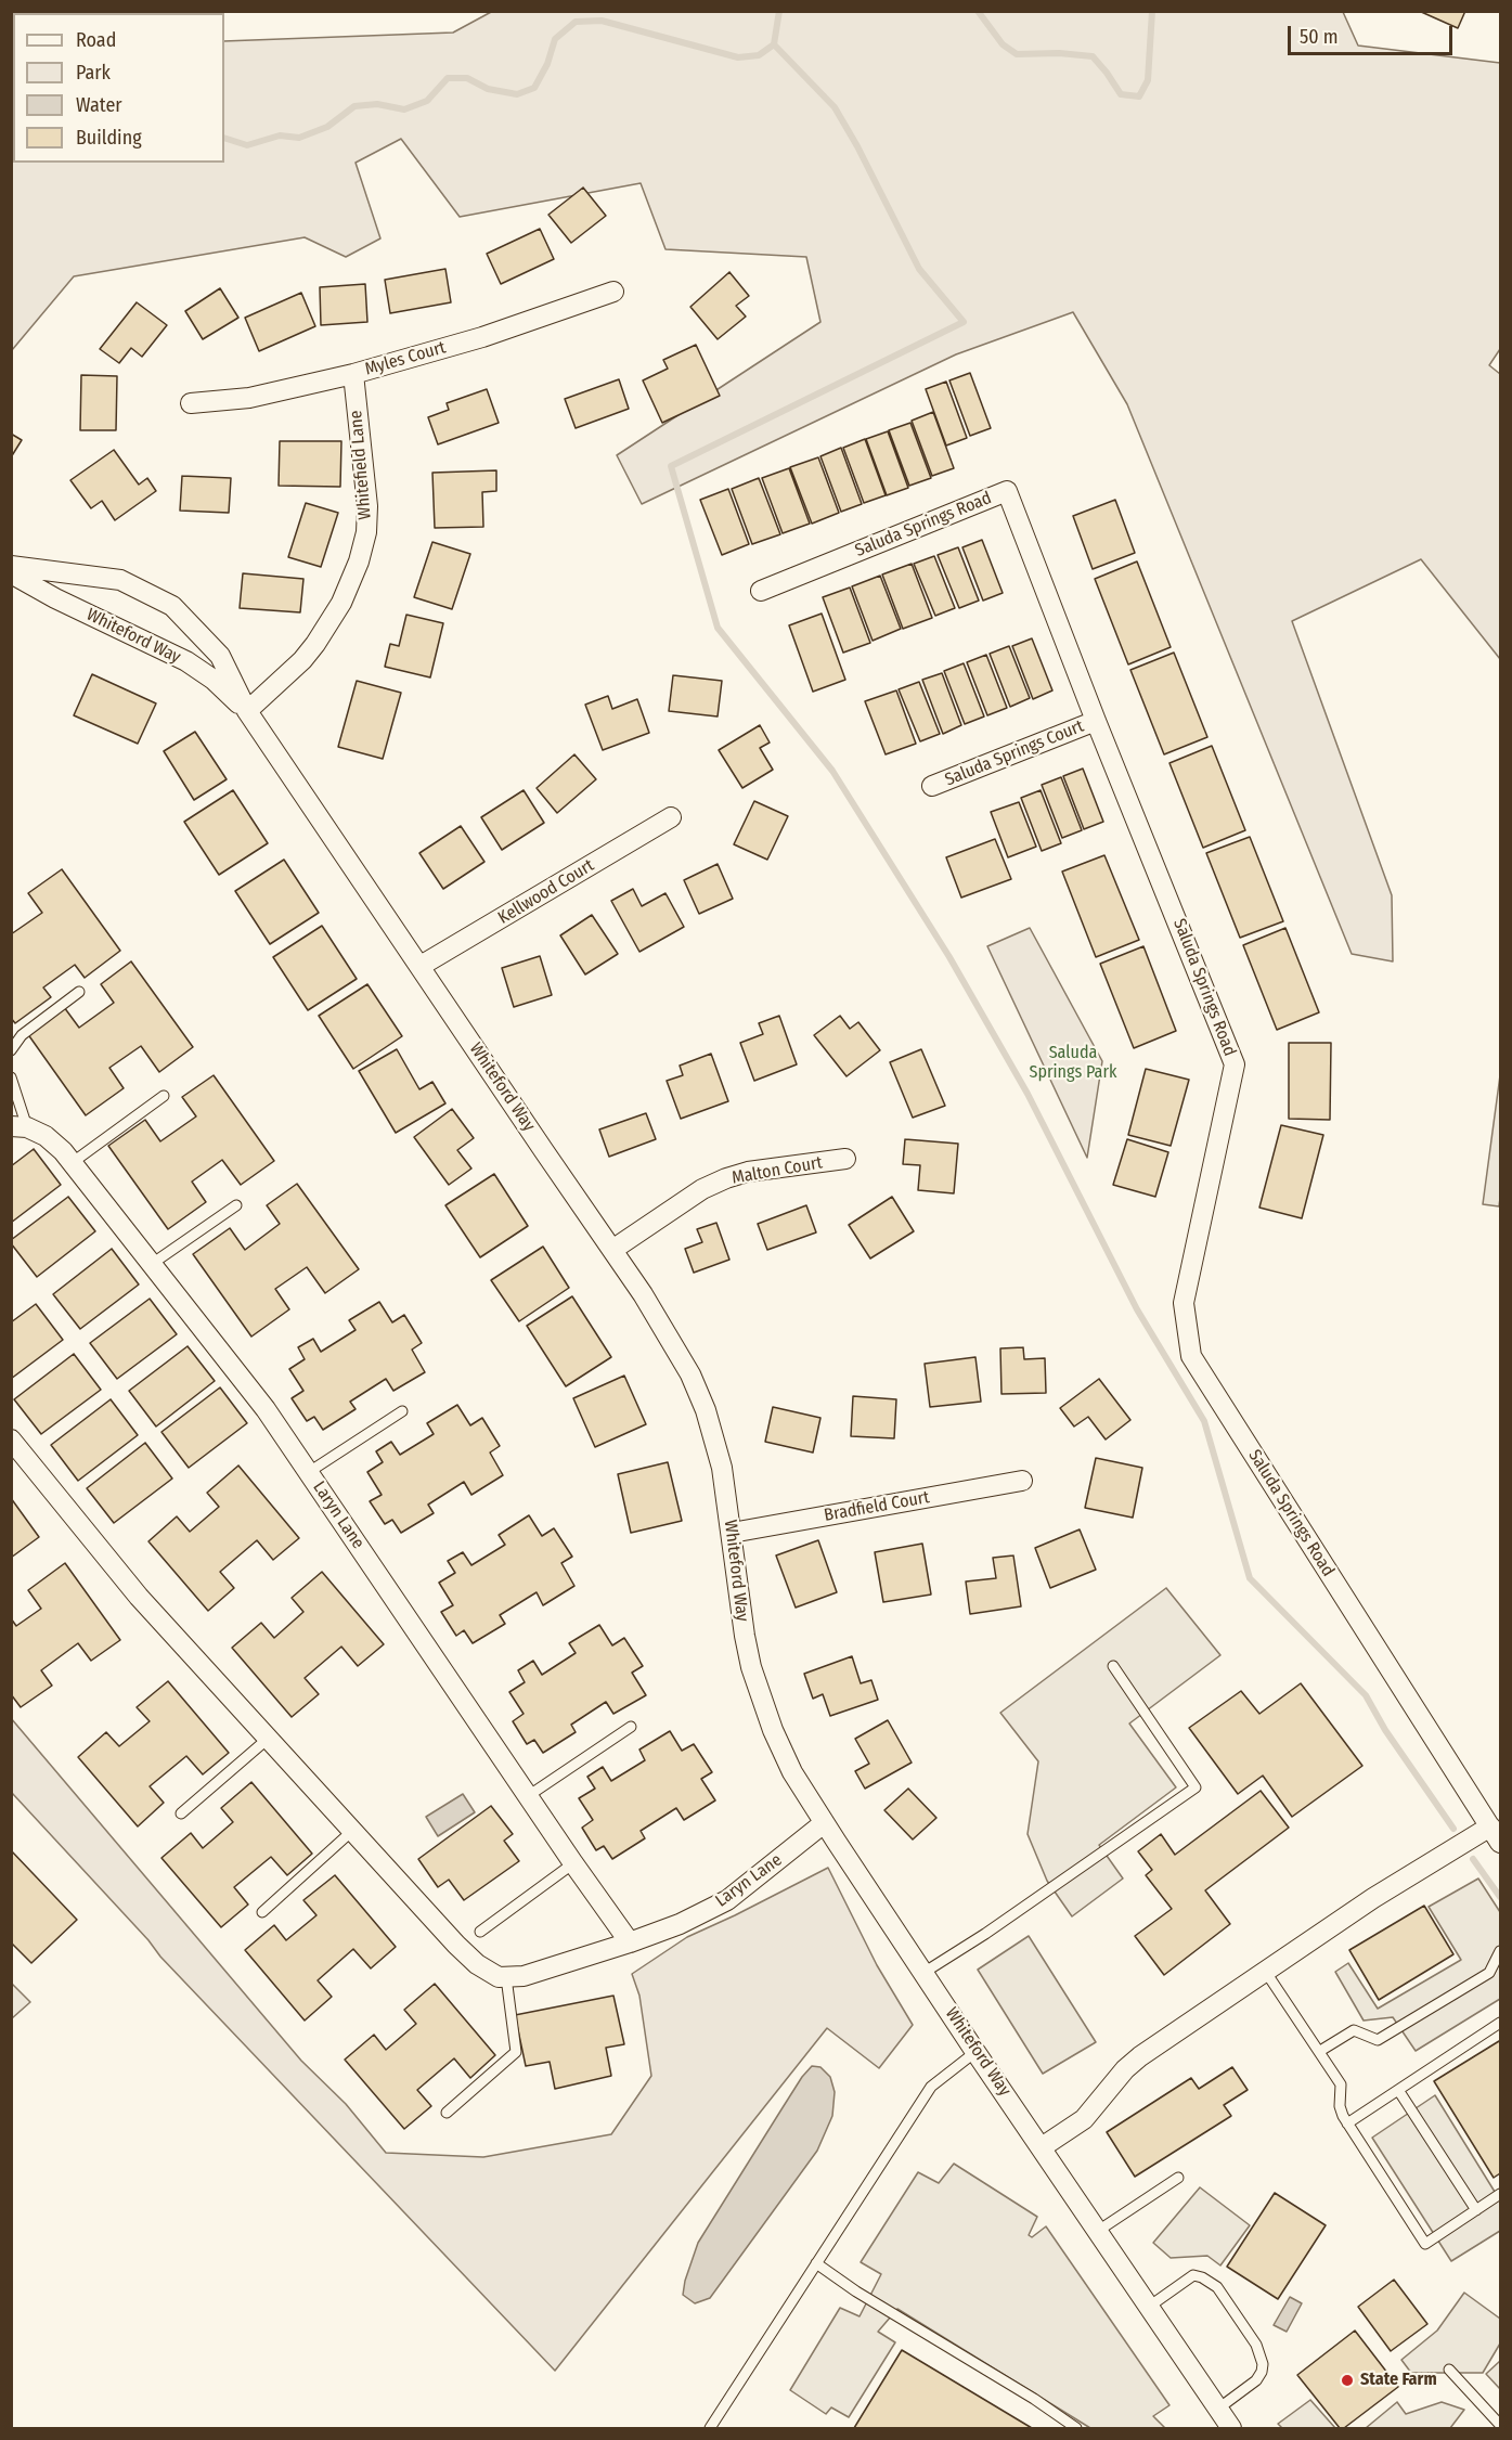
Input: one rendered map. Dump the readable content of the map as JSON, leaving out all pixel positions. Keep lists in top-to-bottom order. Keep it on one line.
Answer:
{"streets":{"street":["Myles Court","Whitefield Lane","Saluda Springs Road","Whiteford Way","Saluda Springs Court","Kellwood Court","Malton Court","Bradfield Court","Laryn Lane"]},"crossings":[["Myles Court","Whitefield Lane"],["Whitefield Lane","Whiteford Way"],["Saluda Springs Road","Saluda Springs Court"],["Whiteford Way","Kellwood Court"],["Whiteford Way","Malton Court"],["Whiteford Way","Bradfield Court"],["Whiteford Way","Laryn Lane"]],"parks":["Saluda Springs Park"],"places":["State Farm"],"legend":["Road","Park","Water","Building"],"scale_bar":"50 m"}
